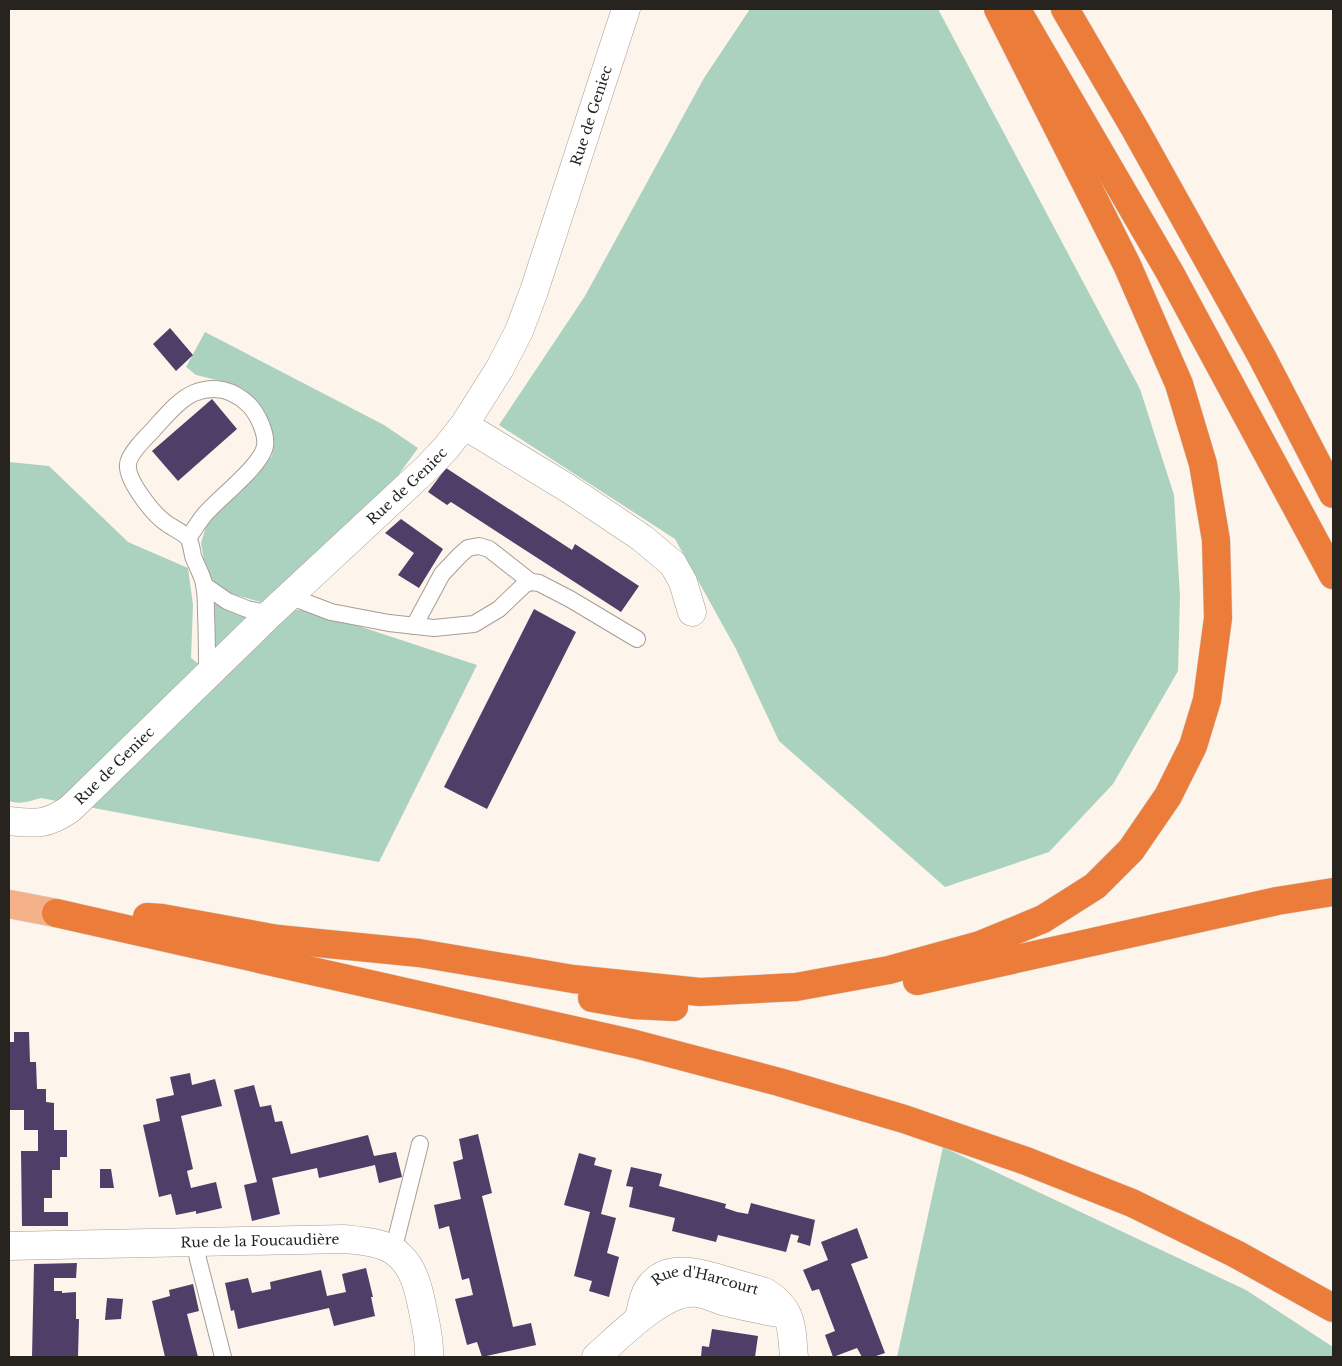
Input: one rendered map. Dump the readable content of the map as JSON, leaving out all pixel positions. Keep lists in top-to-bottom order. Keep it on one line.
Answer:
{"streets":{"street":["Rue de Geniec","Rue de la Foucaudière","Rue d'Harcourt"]}}
